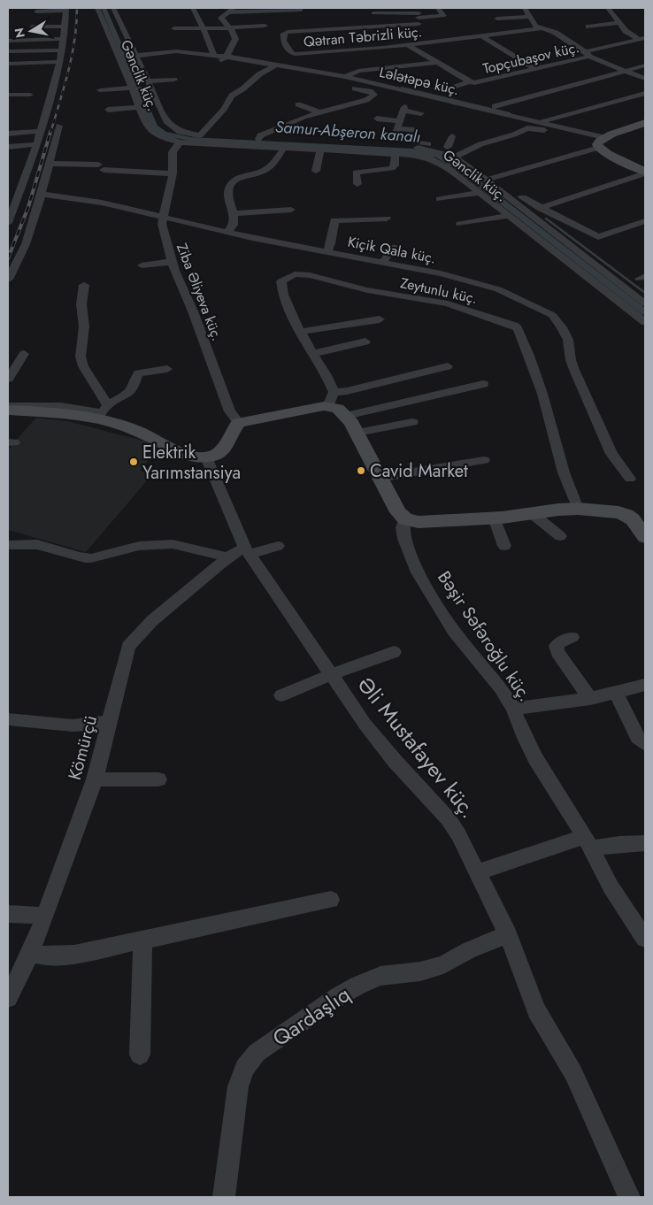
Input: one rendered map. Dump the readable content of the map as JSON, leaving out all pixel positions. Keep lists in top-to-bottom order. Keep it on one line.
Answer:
{"streets":{"street":["Qətran Təbrizli küç.","Topçubaşov küç.","Gənclik küç.","Lələtəpə küç.","Kiçik Qala küç.","Zeytunlu küç.","Ziba Əliyeva küç.","Bəşir Səfəroğlu küç.","Kömürçü","Əli Mustafayev küç.","Qardaşlıq"]},"crossings":[["Qətran Təbrizli küç.","Topçubaşov küç."],["Gənclik küç.","Lələtəpə küç."],["Gənclik küç.","Ziba Əliyeva küç."],["Kiçik Qala küç.","Ziba Əliyeva küç."],["Kömürçü","Əli Mustafayev küç."],["Əli Mustafayev küç.","Qardaşlıq"]],"water":["Samur-Abşeron kanalı"],"places":["Elektrik Yarımstansiya","Cavid Market"],"north":"left"}
